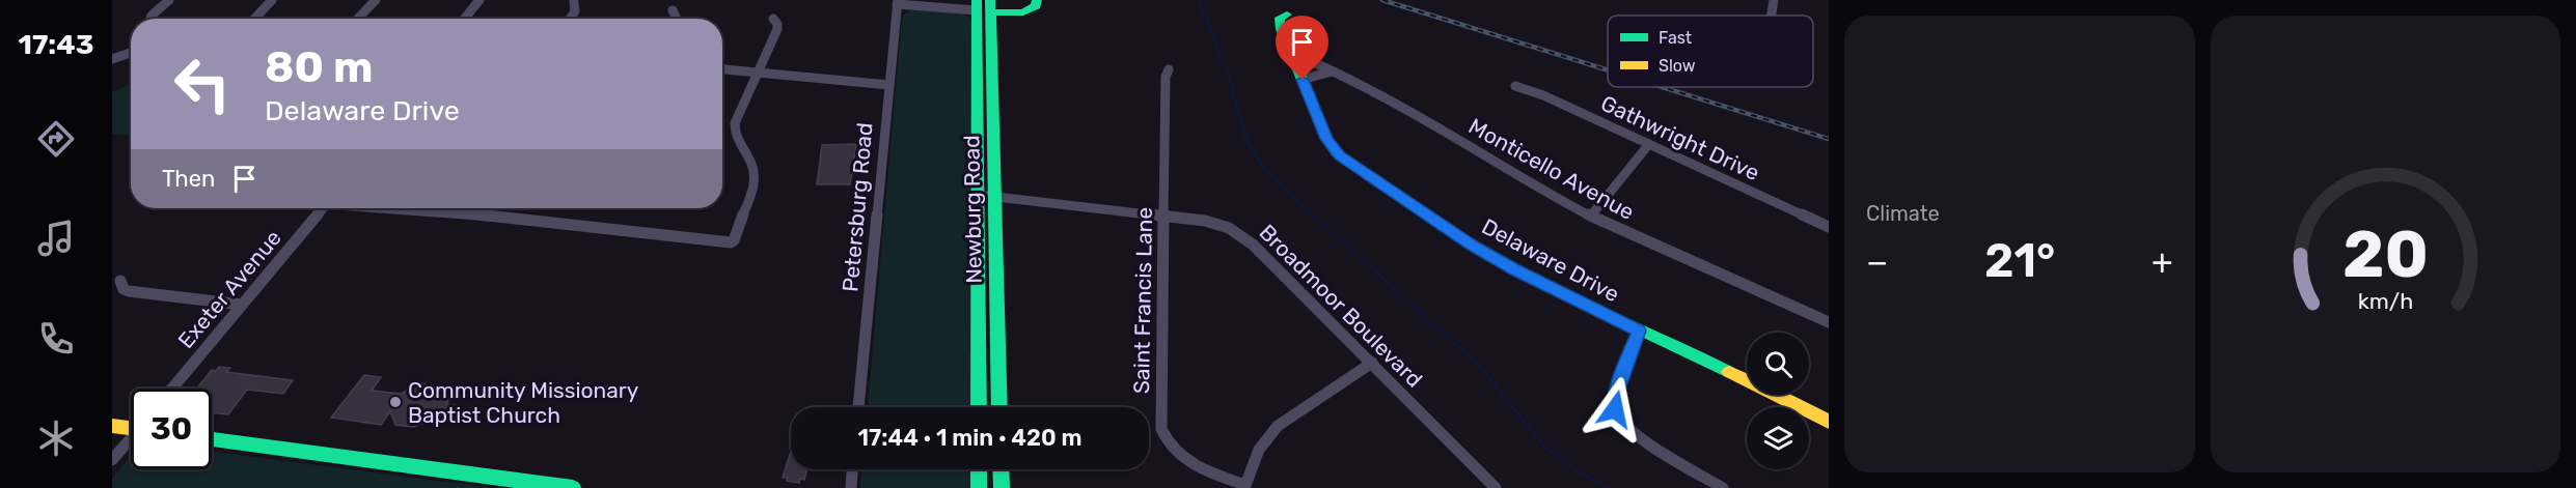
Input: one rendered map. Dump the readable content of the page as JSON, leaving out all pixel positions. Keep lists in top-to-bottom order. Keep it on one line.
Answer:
{"streets":{"main road":["Newburg Road","Delaware Drive"],"street":["Gathwright Drive","Monticello Avenue","Petersburg Road","Exeter Avenue","Saint Francis Lane","Broadmoor Boulevard"]},"crossings":[["Monticello Avenue","Delaware Drive"],["Newburg Road","Broadmoor Boulevard"],["Saint Francis Lane","Broadmoor Boulevard"]],"places":["Community Missionary Baptist Church"],"legend":["Fast","Slow"],"page":{"tabs":"17:43","tile":"Climate","turn":["80 m","Delaware Drive"],"then":"Then","heat":["−","21°","+"],"limit":"30","trip":"17:44 · 1 min · 420 m","gauge":["20","km/h"]}}
